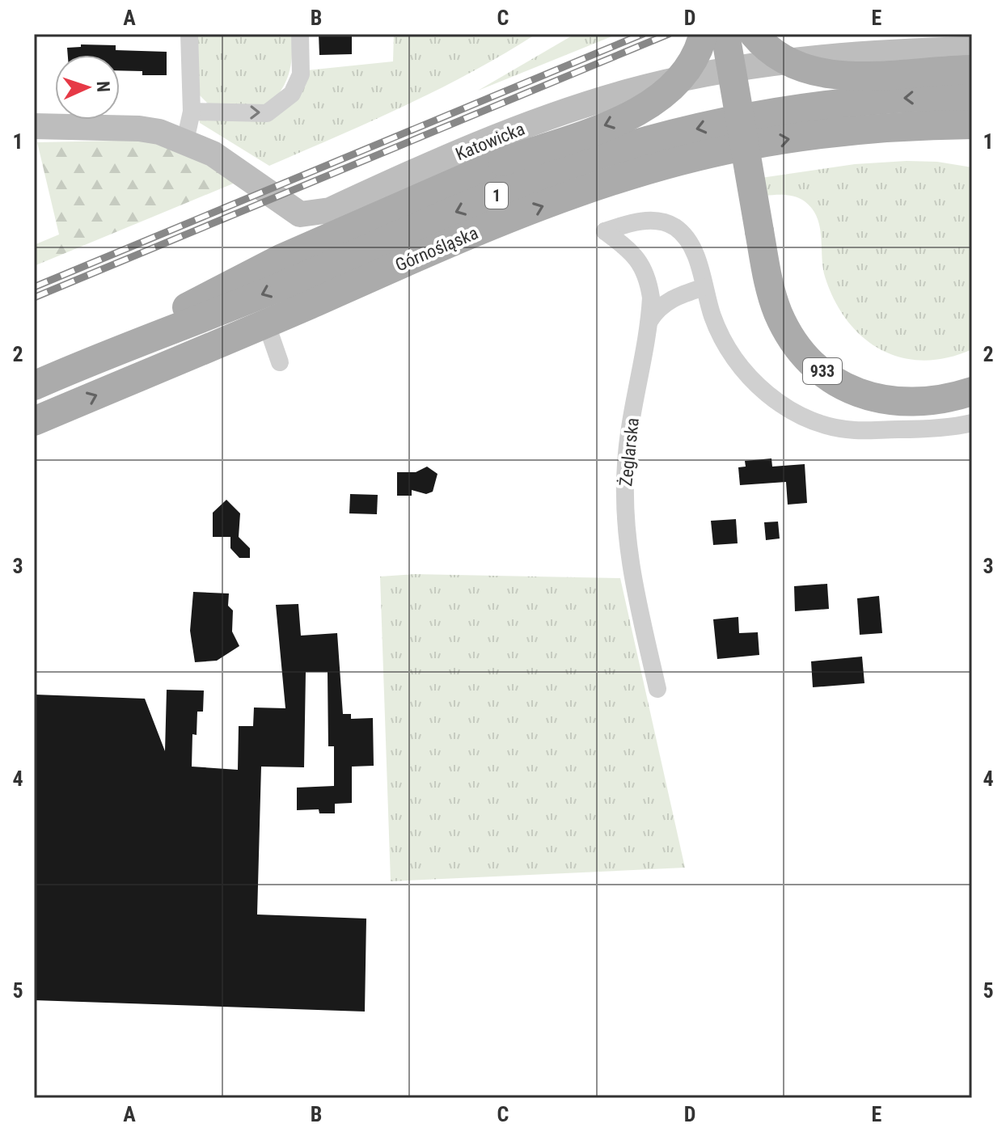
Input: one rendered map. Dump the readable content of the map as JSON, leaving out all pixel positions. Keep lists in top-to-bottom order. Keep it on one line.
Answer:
{"streets":{"main road":["1","Górnośląska","933"],"street":["Katowicka","Żeglarska"]},"north":"right","grid":{"columns":["A","B","C","D","E"],"rows":["1","2","3","4","5"]}}
